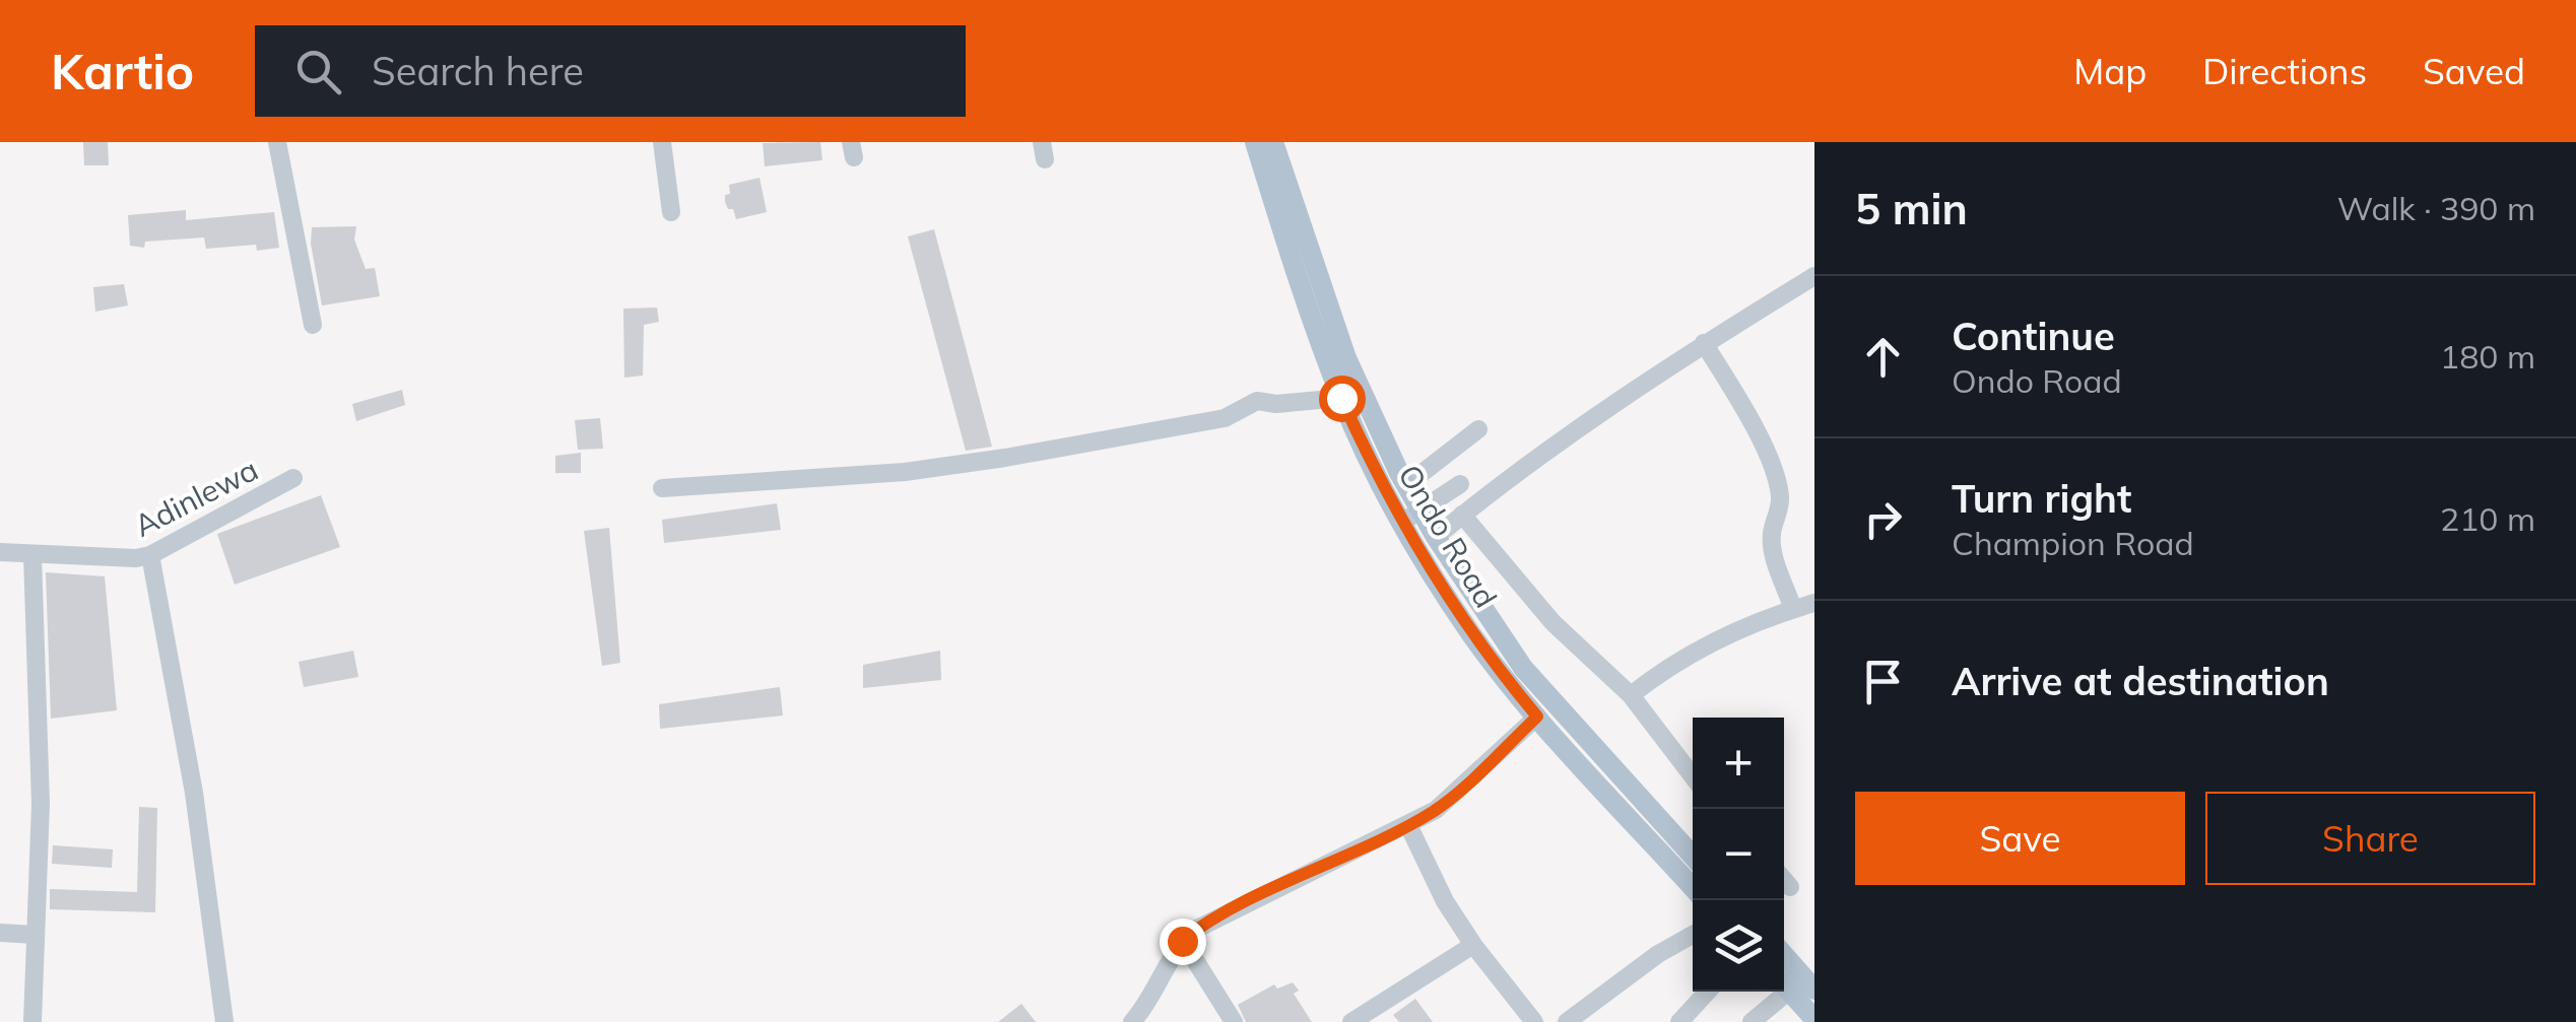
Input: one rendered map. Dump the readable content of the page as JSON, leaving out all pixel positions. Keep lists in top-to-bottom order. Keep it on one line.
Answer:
{"streets":{"main road":["Ondo Road"],"street":["Adinlewa"]},"page":{"header":"Kartio","search":"Search here","nav":["Map","Directions","Saved"],"heading":["5 min","Walk · 390 m"],"list":[["Continue","Ondo Road","180 m"],["Turn right","Champion Road","210 m"],"Arrive at destination"],"map_buttons":["+","−"],"buttons":["Save","Share"]}}
